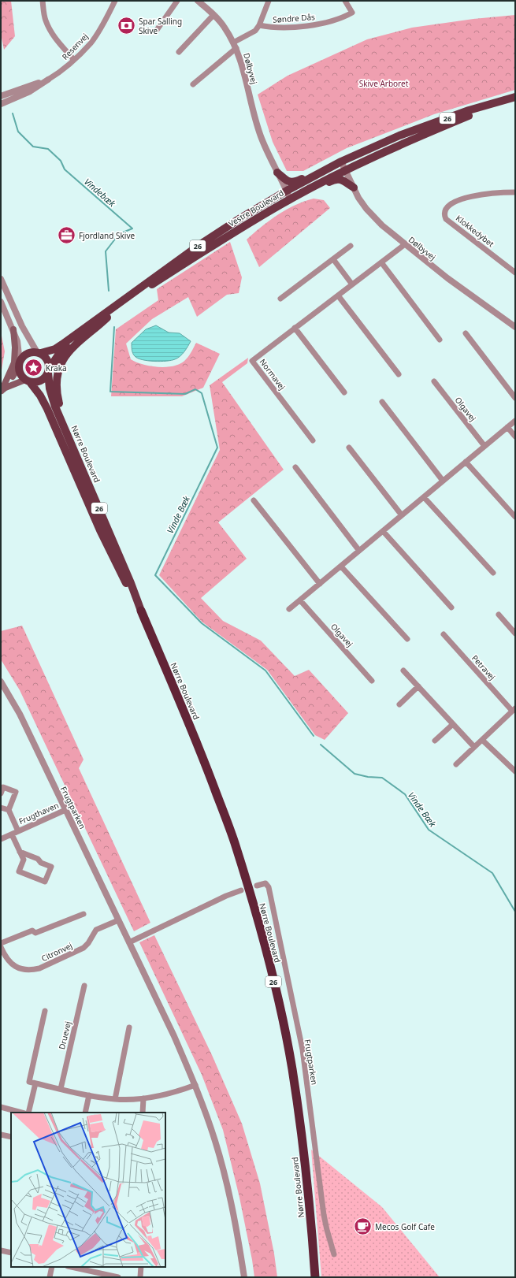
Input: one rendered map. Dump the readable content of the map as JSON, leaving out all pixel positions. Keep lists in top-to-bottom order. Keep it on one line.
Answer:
{"streets":{"highway":["26","Nørre Boulevard"],"main road":["Vestre Boulevard"],"street":["Søndre Dås","Resenvej","Dølbyvej","Klokkedybet","Normavej","Olgavej","Petravej","Frugtparken","Frugthaven","Citronvej","Druevej"]},"crossings":[["Dølbyvej","Vestre Boulevard"],["Dølbyvej","Normavej"],["26","Vestre Boulevard"],["26","Nørre Boulevard"],["Vestre Boulevard","Nørre Boulevard"],["Frugtparken","Frugthaven"],["Frugtparken","Citronvej"]],"water":["Vindebæk","Vinde Bæk"],"parks":["Skive Arboret"],"places":{"bank":["Spar Salling Skive"],"office":["Fjordland Skive"],"place":["Kraka"],"cafe":["Mecos Golf Cafe"]}}
